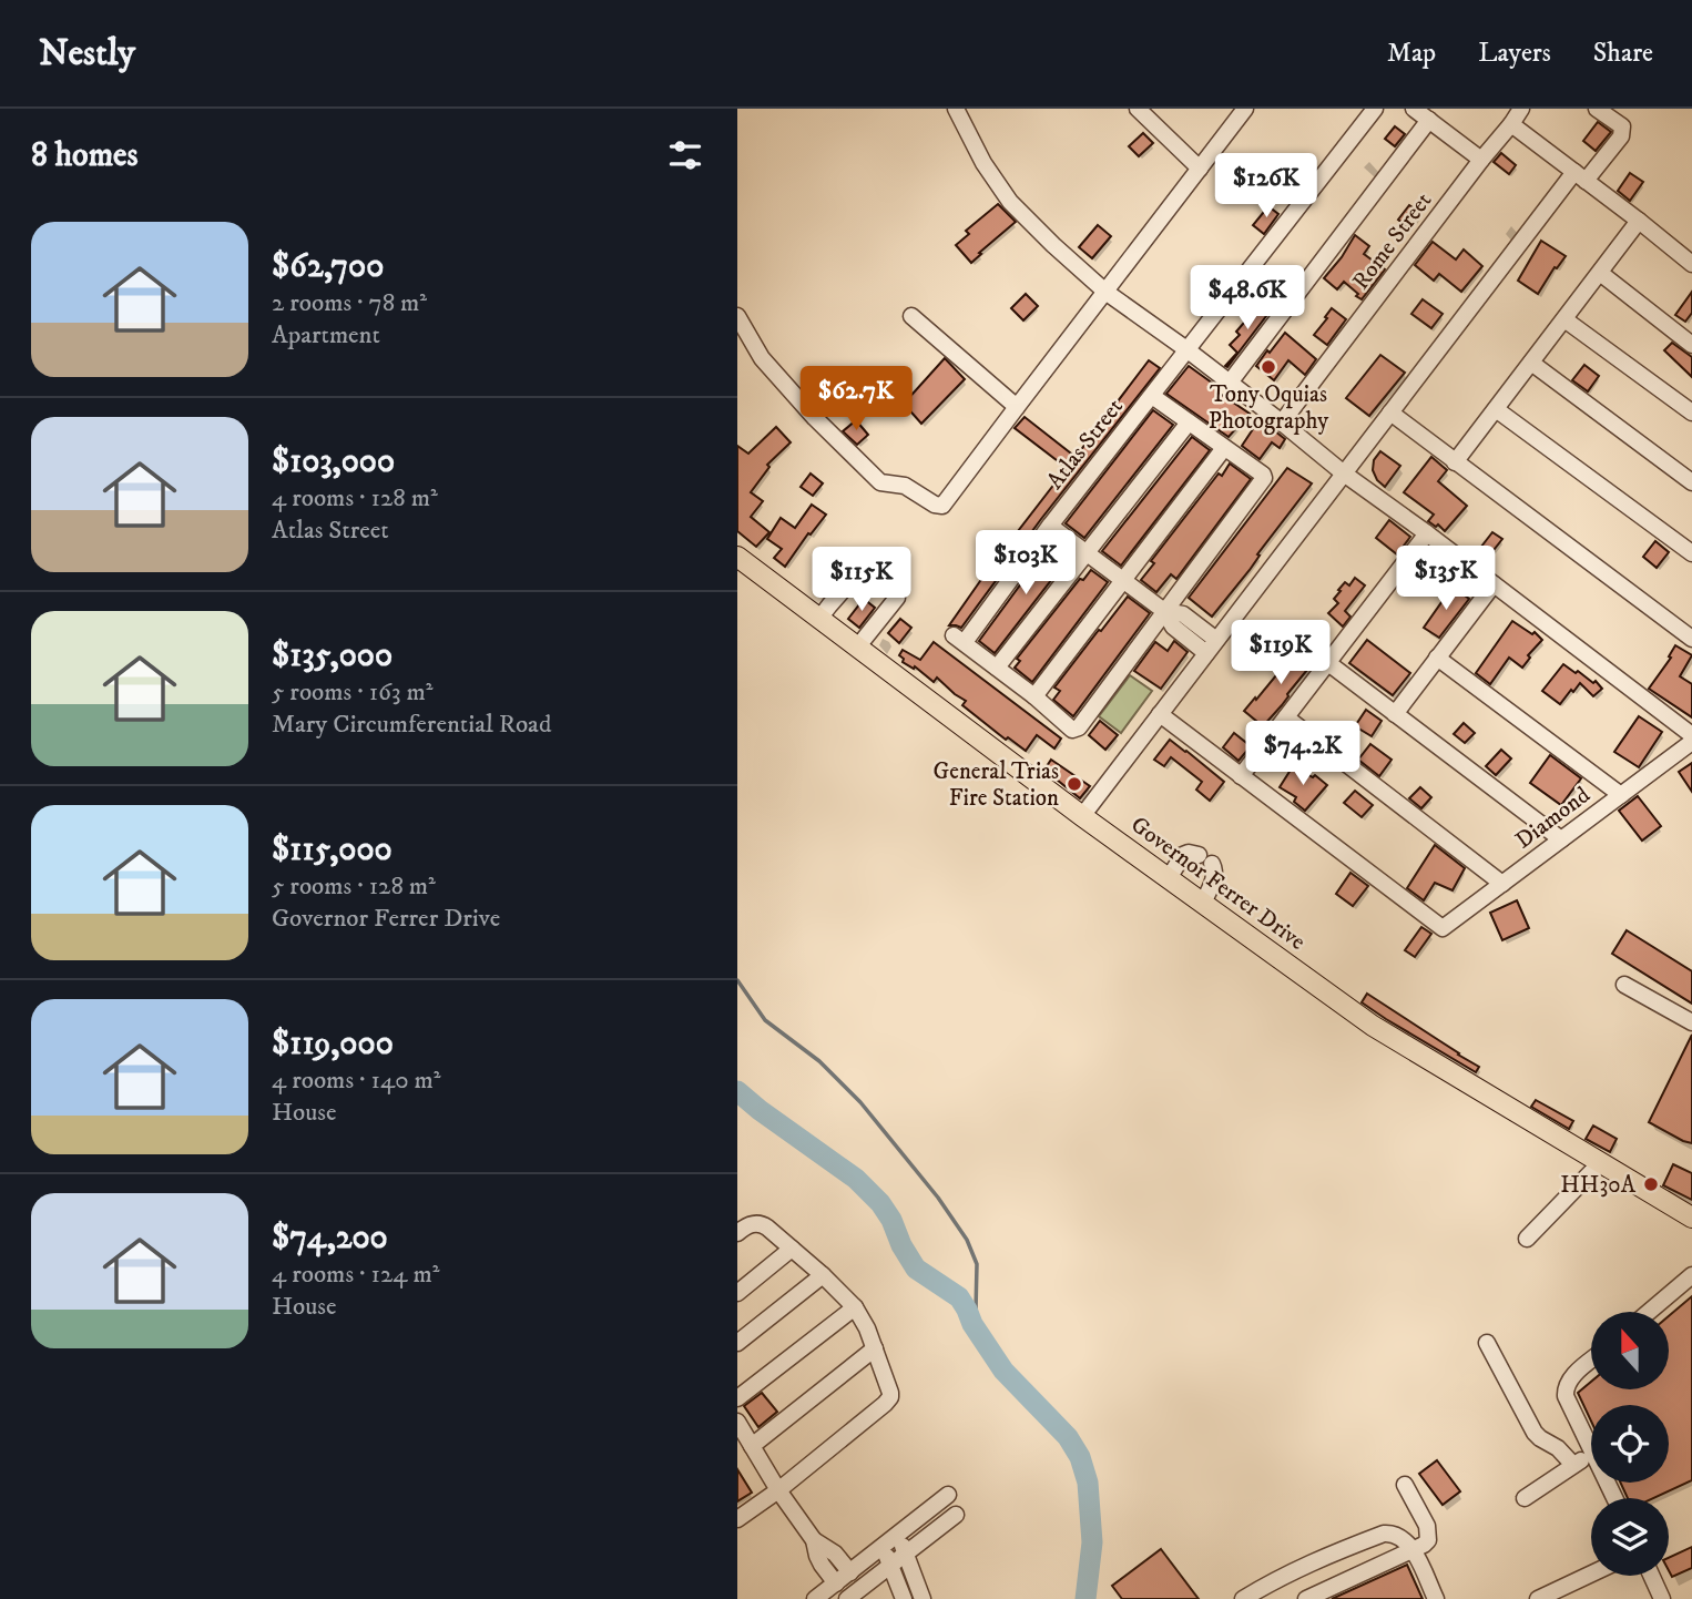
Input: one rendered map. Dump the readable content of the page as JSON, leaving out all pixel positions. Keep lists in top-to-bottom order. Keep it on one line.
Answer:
{"streets":{"main road":["Governor Ferrer Drive"],"street":["Rome Street","Atlas Street","Diamond"]},"places":["Tony Oquias Photography","General Trias Fire Station","HH30A"],"north":"top","page":{"header":"Nestly","nav":["Map","Layers","Share"],"heading":"8 homes","price":["$126K","$48.6K","$62.7K","$103K","$135K","$115K","$119K","$74.2K"],"list":[{"name":"$62,700","note":"2 rooms · 78 m² · Apartment"},{"name":"$103,000","note":"4 rooms · 128 m² · Atlas Street"},{"name":"$135,000","note":"5 rooms · 163 m² · Mary Circumferential Road"},{"name":"$115,000","note":"5 rooms · 128 m² · Governor Ferrer Drive"},{"name":"$119,000","note":"4 rooms · 140 m² · House"},{"name":"$74,200","note":"4 rooms · 124 m² · House"}]}}
